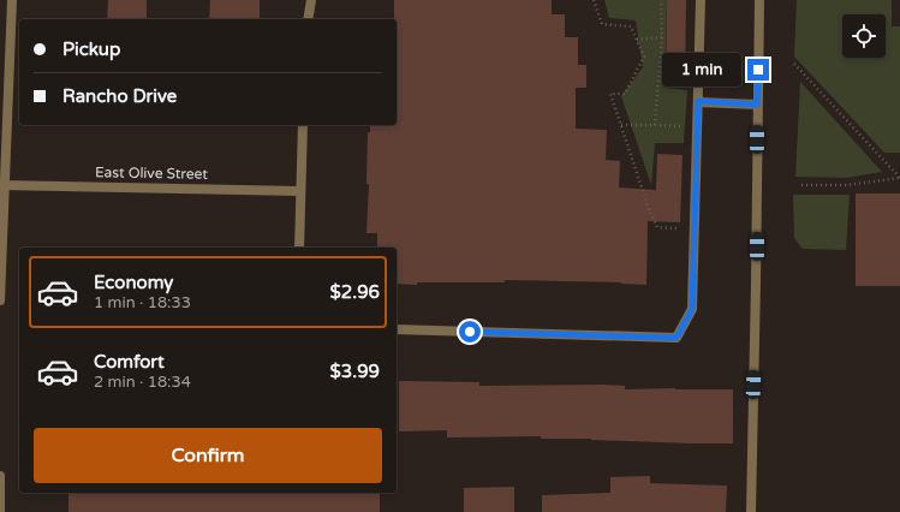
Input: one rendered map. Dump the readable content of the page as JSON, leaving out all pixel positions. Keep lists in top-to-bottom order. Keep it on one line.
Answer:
{"streets":{"street":["East Olive Street"]},"page":{"banner":["Pickup","Rancho Drive"],"bubble":"1 min","list":[{"name":"Economy","note":"1 min · 18:33","value":"$2.96"},{"name":"Comfort","note":"2 min · 18:34","value":"$3.99"}],"buttons":"Confirm"}}
